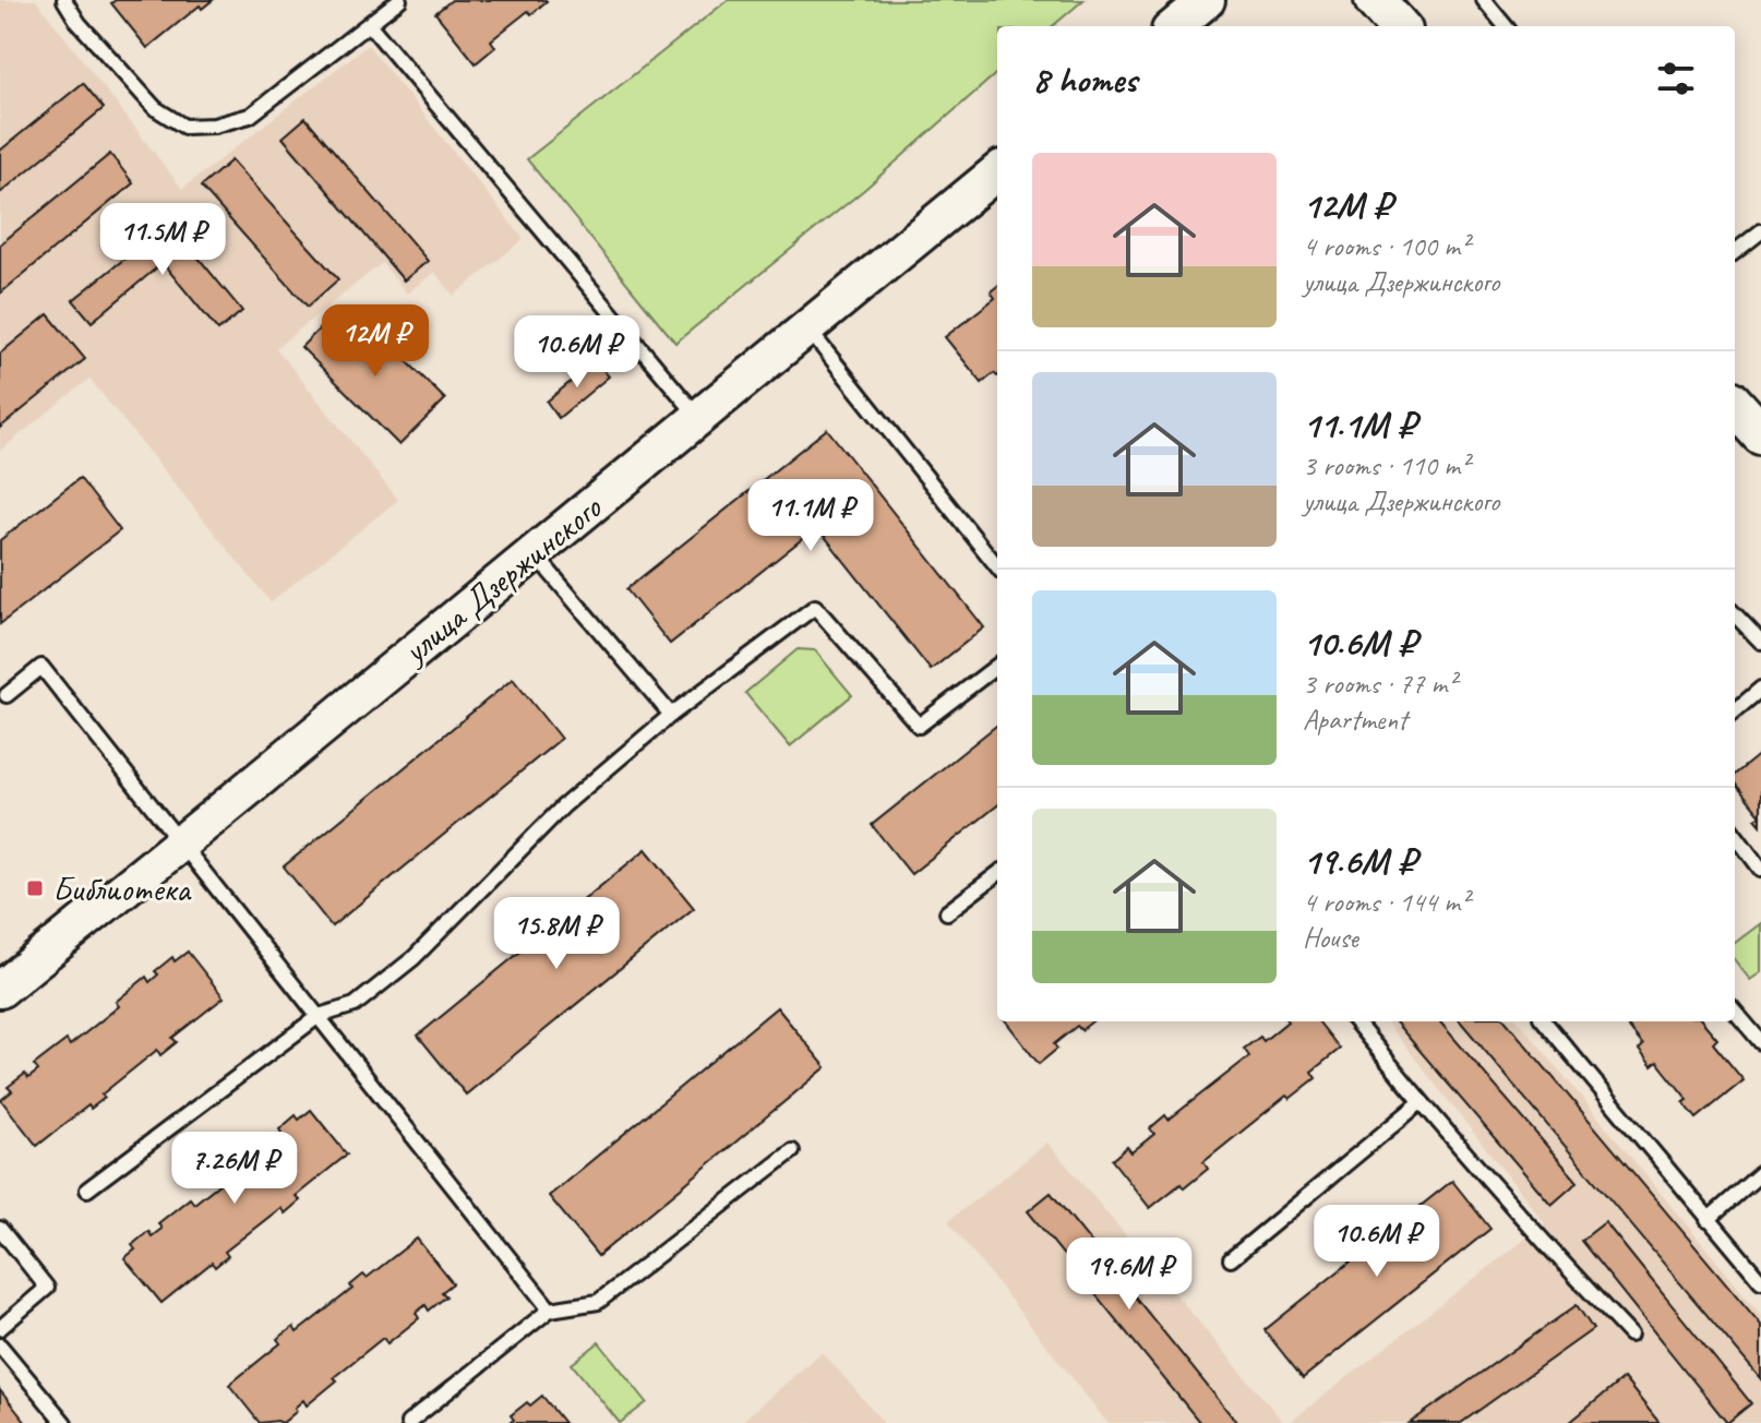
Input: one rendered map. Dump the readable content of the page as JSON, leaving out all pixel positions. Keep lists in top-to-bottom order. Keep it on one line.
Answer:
{"streets":{"street":["улица Дзержинского"]},"places":{"transit":["Библиотека"]},"page":{"heading":"8 homes","list":[{"name":"12M ₽","note":"4 rooms · 100 m² · улица Дзержинского"},{"name":"11.1M ₽","note":"3 rooms · 110 m² · улица Дзержинского"},{"name":"10.6M ₽","note":"3 rooms · 77 m² · Apartment"},{"name":"19.6M ₽","note":"4 rooms · 144 m² · House"}],"price":["11.5M ₽","12M ₽","10.6M ₽","11.1M ₽","15.8M ₽","7.26M ₽","10.6M ₽","19.6M ₽"]}}
